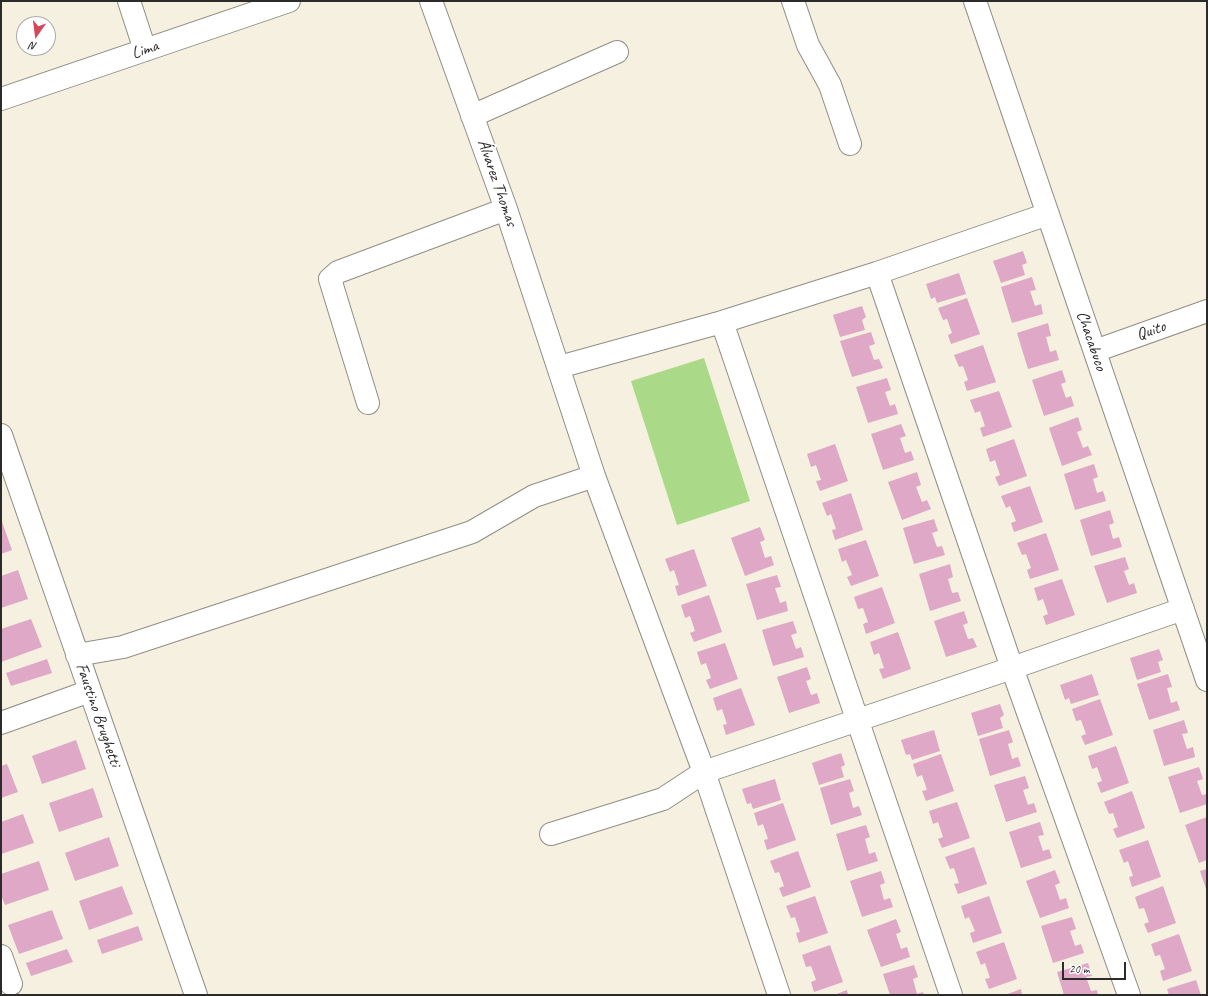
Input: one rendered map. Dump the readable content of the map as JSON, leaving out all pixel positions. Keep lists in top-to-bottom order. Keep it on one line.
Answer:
{"streets":{"street":["Lima","Álvarez Thomas","Quito","Chacabuco","Faustino Brughetti"]},"crossings":[["Quito","Chacabuco"]],"scale_bar":"20 m","north":"bottom"}
